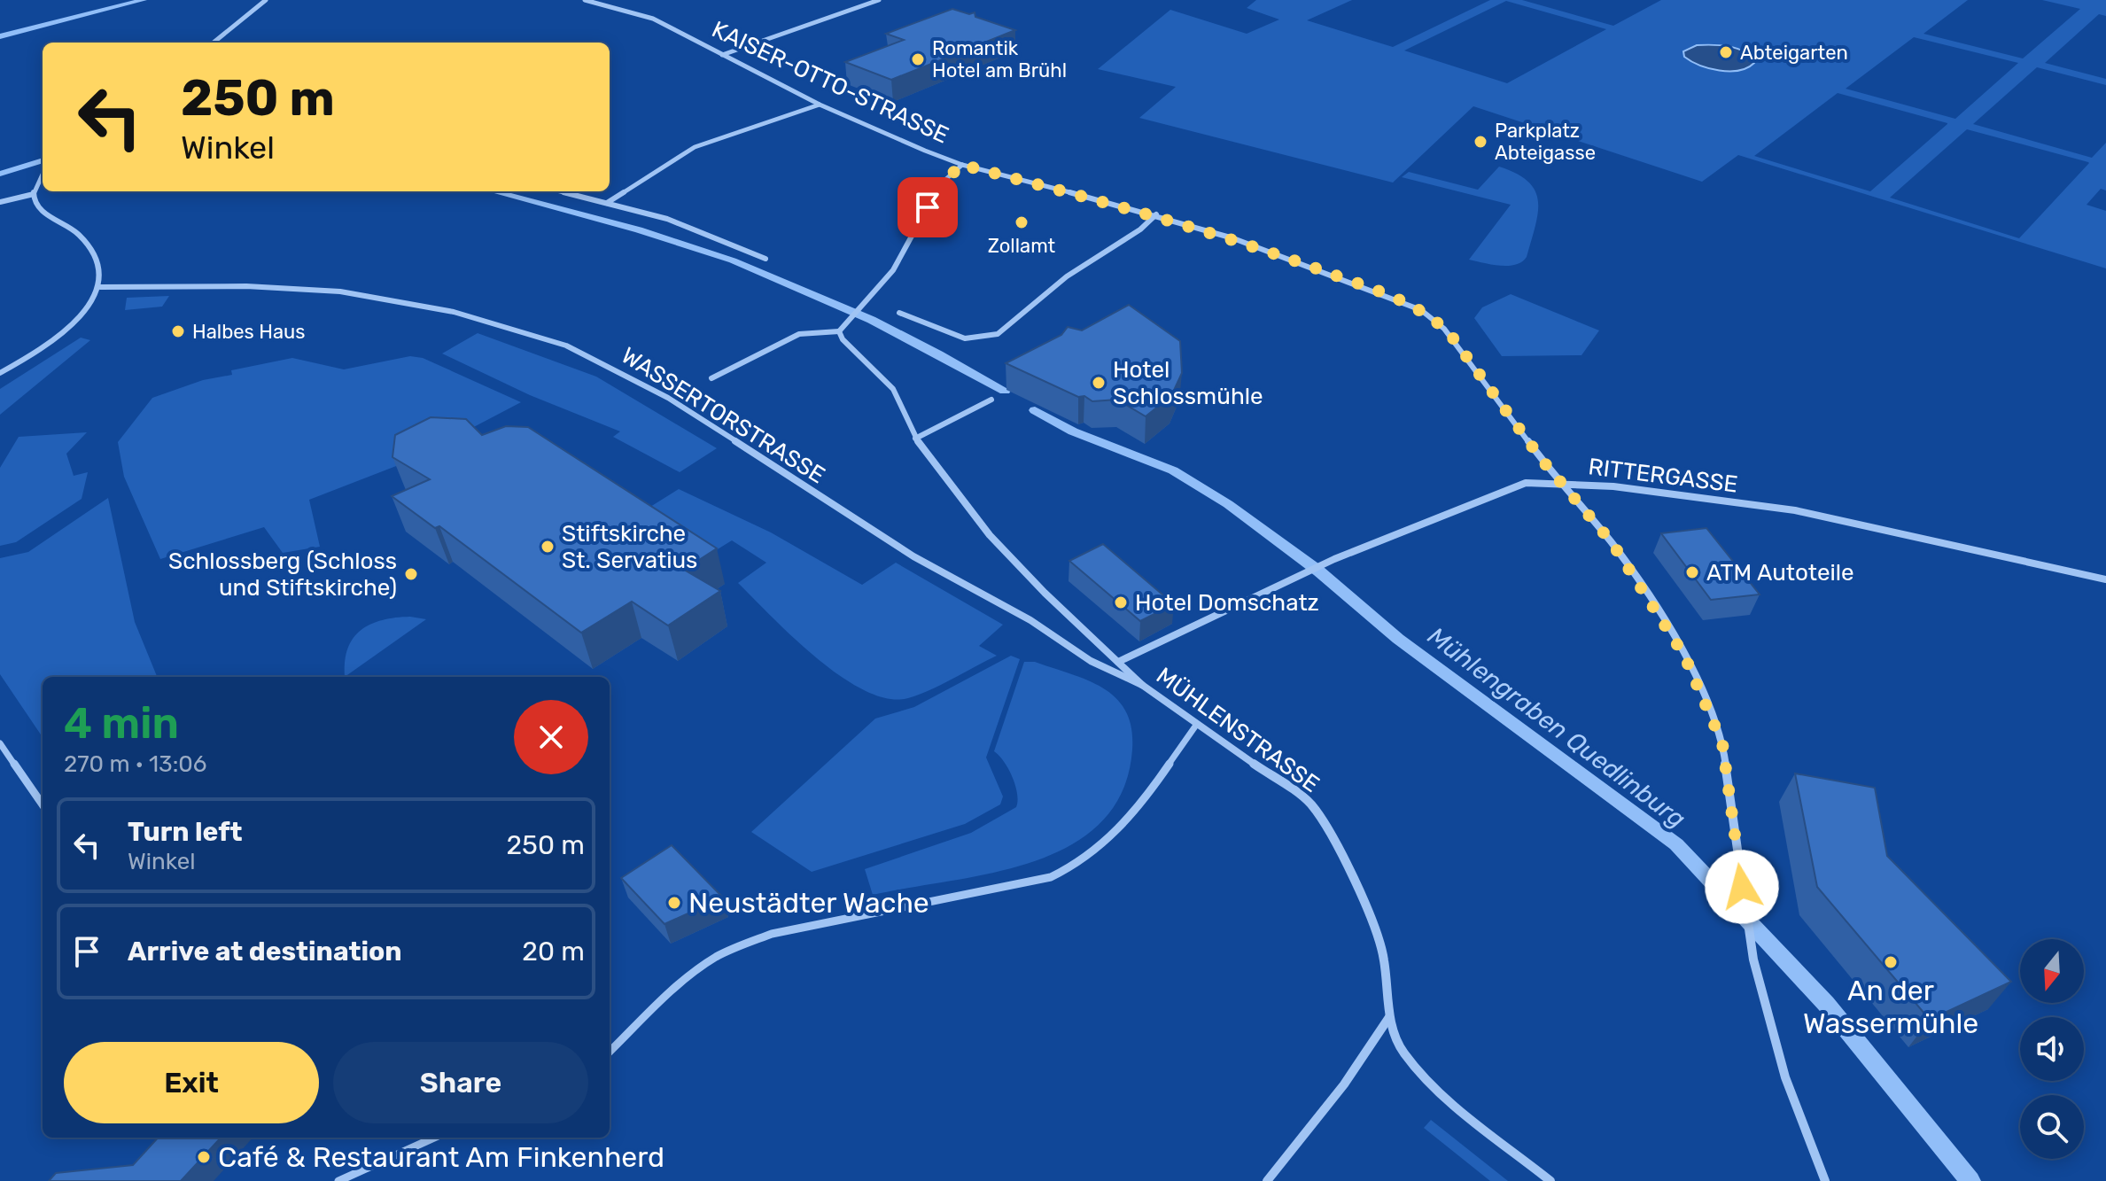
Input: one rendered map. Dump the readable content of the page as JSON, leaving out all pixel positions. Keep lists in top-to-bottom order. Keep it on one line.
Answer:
{"streets":{"street":["KAISER-OTTO-STRASSE","WASSERTORSTRASSE","RITTERGASSE","MÜHLENSTRASSE"]},"crossings":[["KAISER-OTTO-STRASSE","RITTERGASSE"],["WASSERTORSTRASSE","MÜHLENSTRASSE"],["RITTERGASSE","MÜHLENSTRASSE"]],"water":["Mühlengraben Quedlinburg"],"places":["Abteigarten","Romantik Hotel am Brühl","Parkplatz Abteigasse","Zollamt","Halbes Haus","Hotel Schlossmühle","Stiftskirche St. Servatius","ATM Autoteile","Schlossberg (Schloss und Stiftskirche)","Hotel Domschatz","Neustädter Wache","An der Wassermühle","Café & Restaurant Am Finkenherd"],"north":"bottom","page":{"turn":["250 m","Winkel"],"heading":["4 min","270 m · 13:06"],"list":[{"name":"Turn left","note":"Winkel","value":"250 m"},{"name":"Arrive at destination","value":"20 m"}],"buttons":["Exit","Share"]}}
